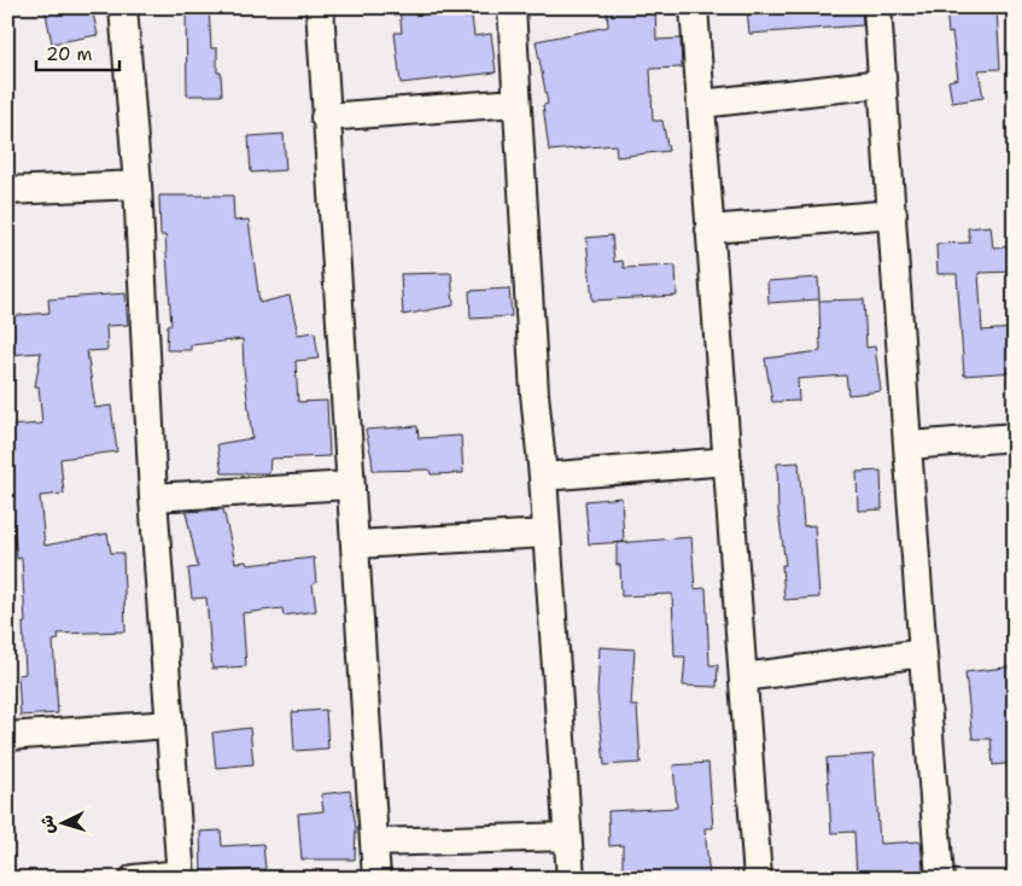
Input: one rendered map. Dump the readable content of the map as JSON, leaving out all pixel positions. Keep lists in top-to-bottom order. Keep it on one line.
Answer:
{"scale_bar":"20 m","north":"left"}
